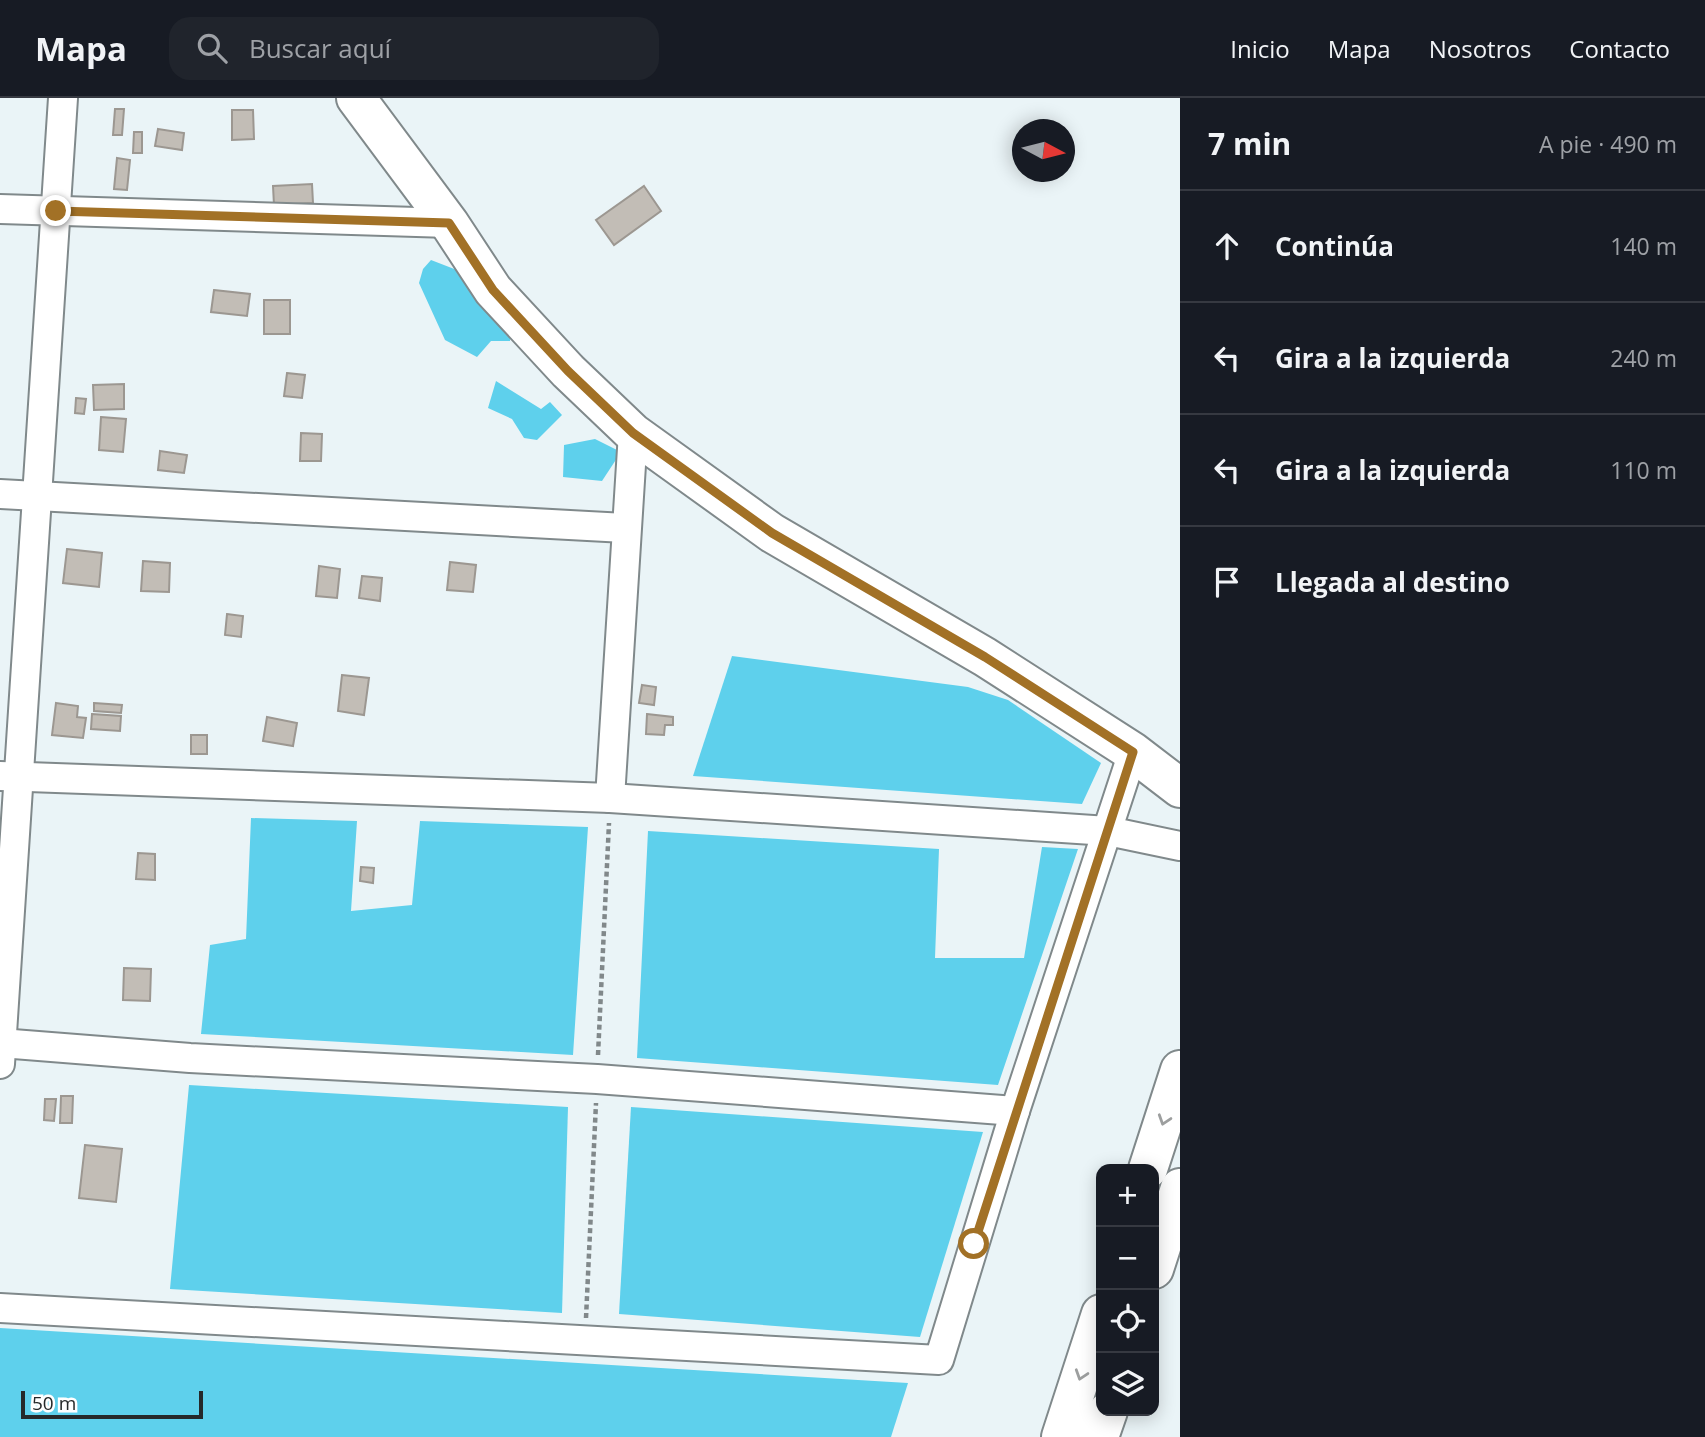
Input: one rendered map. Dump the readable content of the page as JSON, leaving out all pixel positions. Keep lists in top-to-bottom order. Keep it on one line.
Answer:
{"scale_bar":"50 m","north":"right","page":{"header":"Mapa","search":"Buscar aquí","nav":["Inicio","Mapa","Nosotros","Contacto"],"heading":["7 min","A pie · 490 m"],"list":[["Continúa","140 m"],["Gira a la izquierda","240 m"],["Gira a la izquierda","110 m"],"Llegada al destino"],"map_buttons":["+","−"],"scale":"50 m"}}
